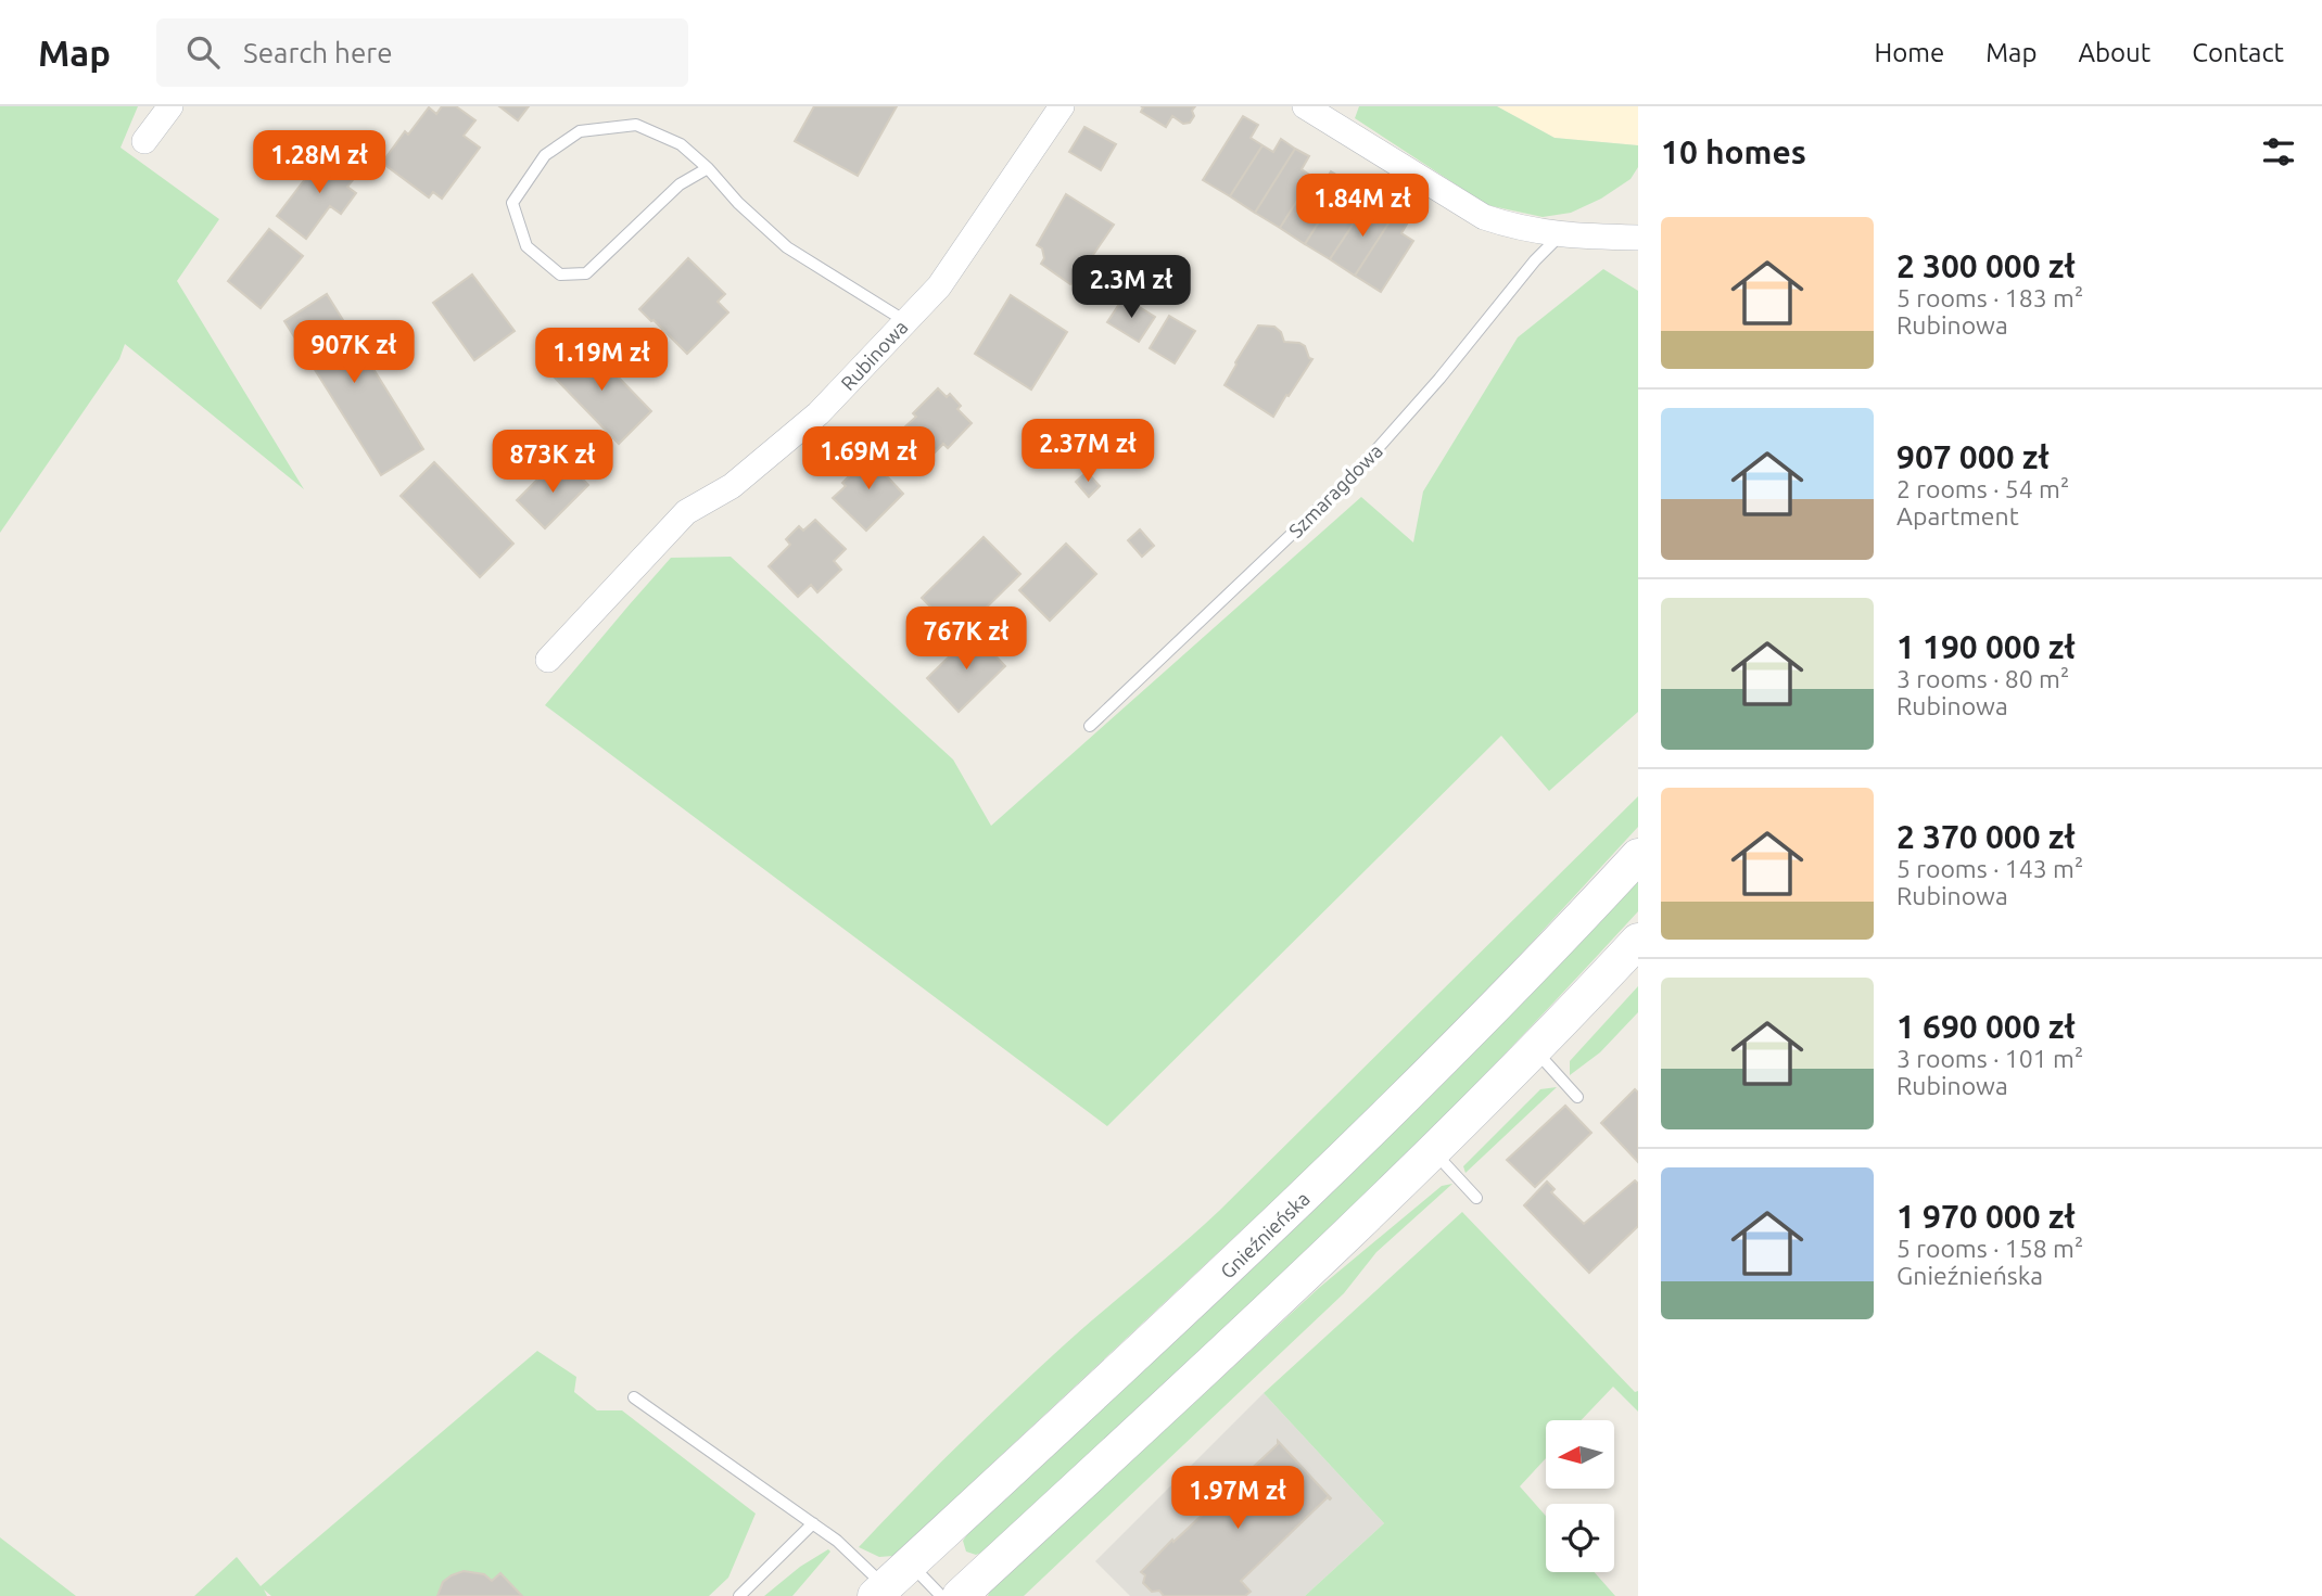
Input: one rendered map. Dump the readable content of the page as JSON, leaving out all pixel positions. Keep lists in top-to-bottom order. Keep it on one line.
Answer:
{"streets":{"main road":["Gnieźnieńska"],"street":["Rubinowa"],"lane":["Szmaragdowa"]},"north":"left","page":{"header":"Map","search":"Search here","nav":["Home","Map","About","Contact"],"heading":"10 homes","price":["1.28M zł","1.84M zł","2.3M zł","907K zł","1.19M zł","2.37M zł","1.69M zł","873K zł","767K zł","1.97M zł"],"list":[{"name":"2 300 000 zł","note":"5 rooms · 183 m² · Rubinowa"},{"name":"907 000 zł","note":"2 rooms · 54 m² · Apartment"},{"name":"1 190 000 zł","note":"3 rooms · 80 m² · Rubinowa"},{"name":"2 370 000 zł","note":"5 rooms · 143 m² · Rubinowa"},{"name":"1 690 000 zł","note":"3 rooms · 101 m² · Rubinowa"},{"name":"1 970 000 zł","note":"5 rooms · 158 m² · Gnieźnieńska"}]}}
